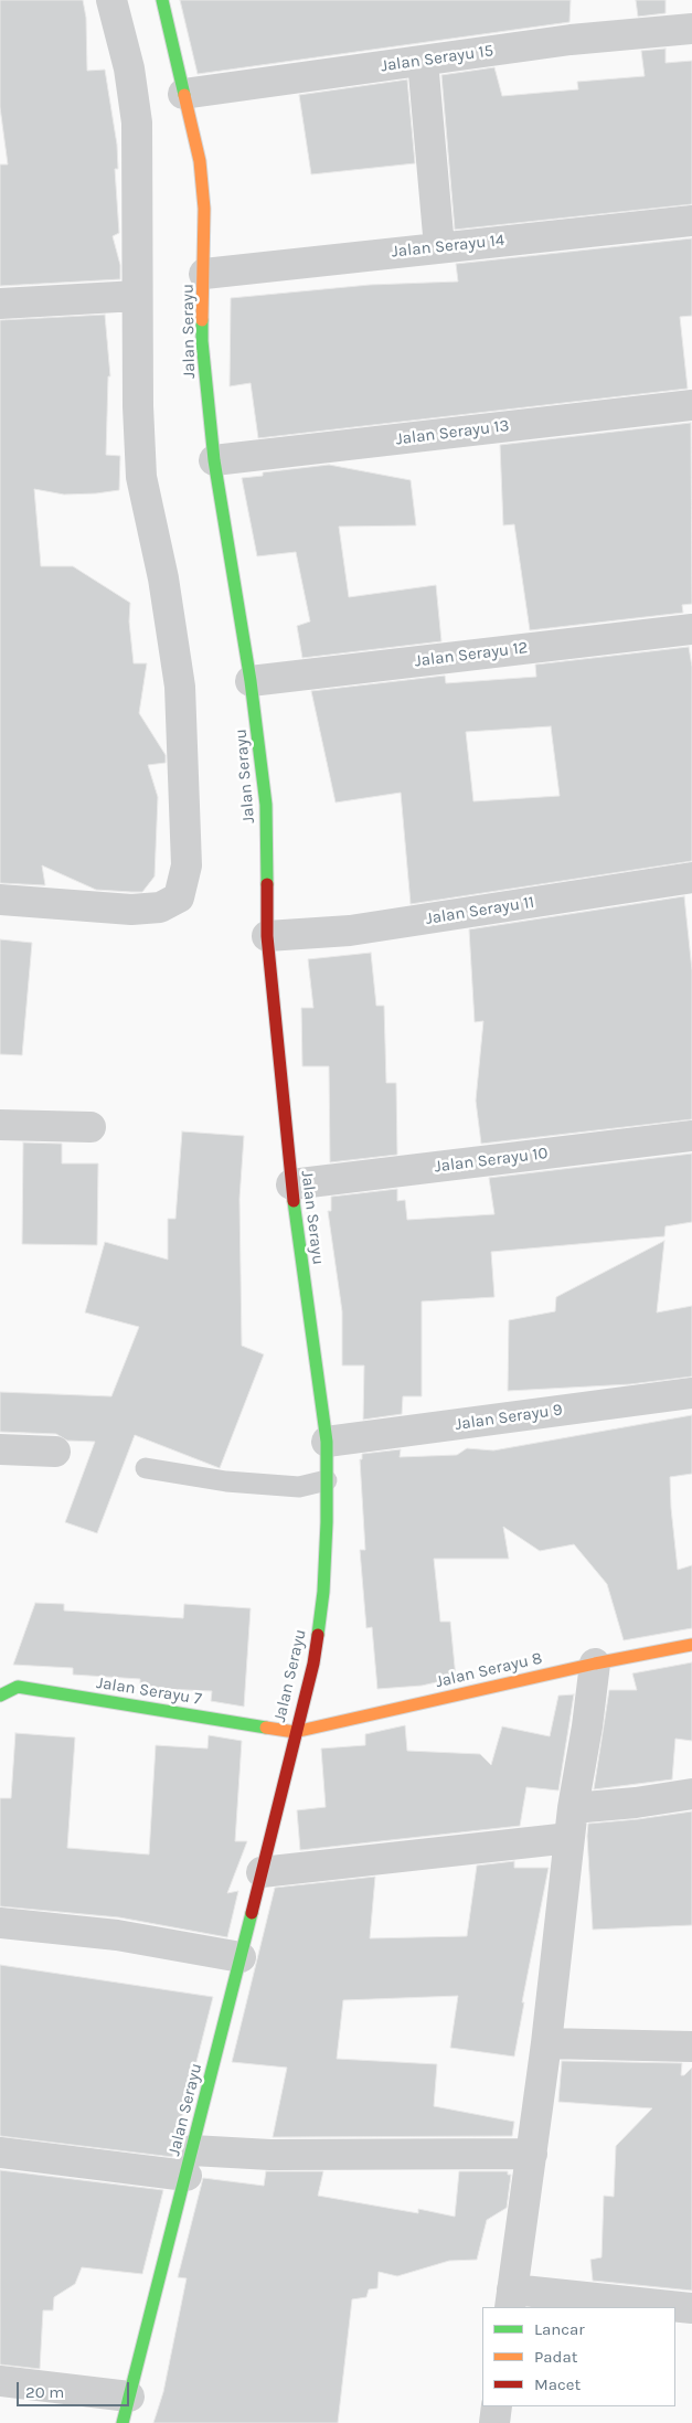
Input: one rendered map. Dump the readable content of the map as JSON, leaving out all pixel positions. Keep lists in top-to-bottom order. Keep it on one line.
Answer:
{"streets":{"street":["Jalan Serayu 15","Jalan Serayu 14","Jalan Serayu","Jalan Serayu 13","Jalan Serayu 12","Jalan Serayu 11","Jalan Serayu 10","Jalan Serayu 9","Jalan Serayu 8","Jalan Serayu 7"]},"crossings":[["Jalan Serayu 15","Jalan Serayu"],["Jalan Serayu 14","Jalan Serayu"],["Jalan Serayu","Jalan Serayu 13"],["Jalan Serayu","Jalan Serayu 12"],["Jalan Serayu","Jalan Serayu 11"],["Jalan Serayu","Jalan Serayu 10"],["Jalan Serayu","Jalan Serayu 9"],["Jalan Serayu","Jalan Serayu 8"],["Jalan Serayu","Jalan Serayu 7"],["Jalan Serayu 8","Jalan Serayu 7"]],"legend":["Lancar","Padat","Macet"],"scale_bar":"20 m"}
